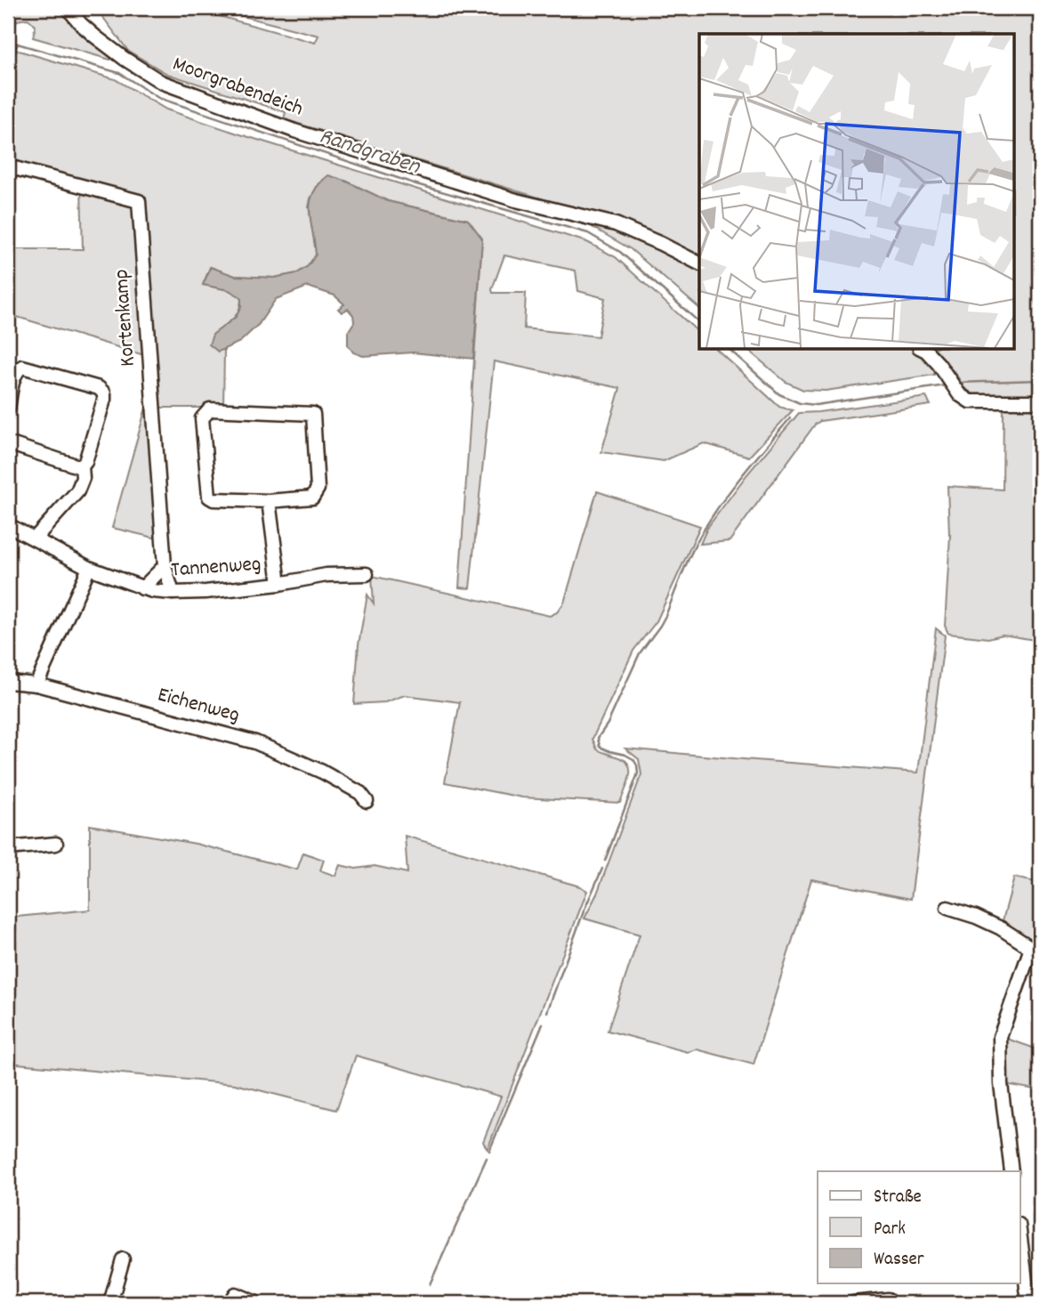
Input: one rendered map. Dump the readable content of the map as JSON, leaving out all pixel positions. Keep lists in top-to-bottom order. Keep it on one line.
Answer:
{"streets":{"street":["Moorgrabendeich","Kortenkamp","Tannenweg","Eichenweg"]},"crossings":[["Kortenkamp","Tannenweg"]],"water":["Randgraben"],"legend":["Straße","Park","Wasser"]}
